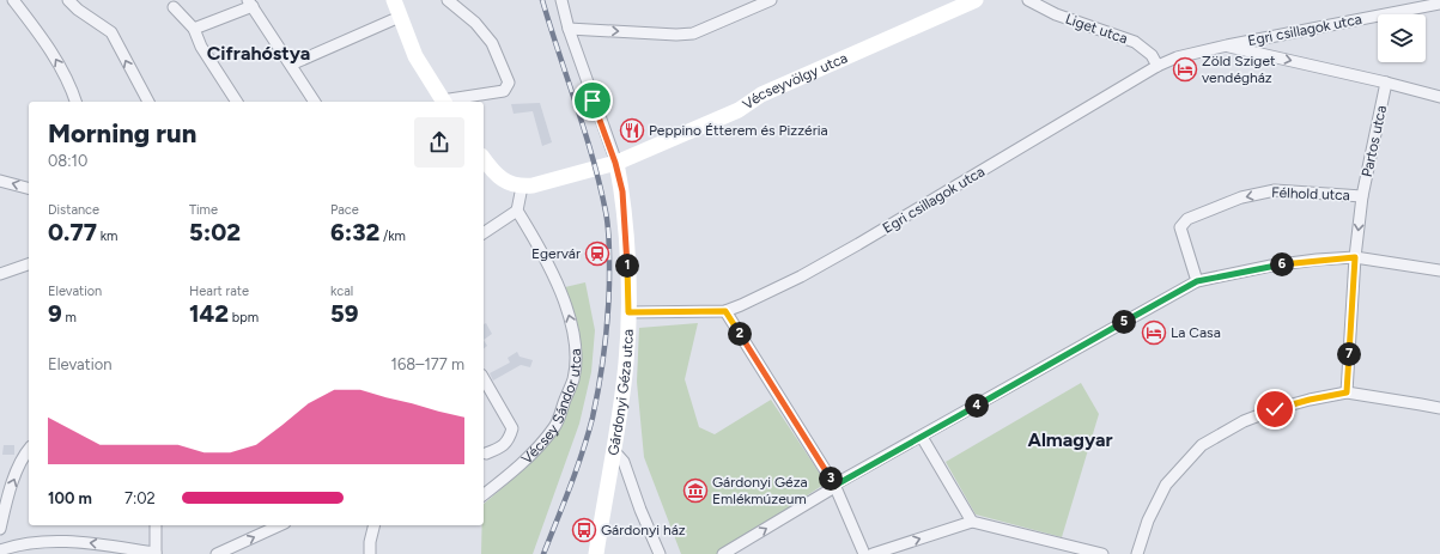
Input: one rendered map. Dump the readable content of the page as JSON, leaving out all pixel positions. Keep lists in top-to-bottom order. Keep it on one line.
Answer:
{"streets":{"main road":["Vécseyvölgy utca","Gárdonyi Géza utca"],"street":["Liget utca","Egri csillagok utca","Partos utca","Félhold utca","Vécsey Sándor utca"]},"crossings":[["Liget utca","Egri csillagok utca"],["Egri csillagok utca","Partos utca"],["Egri csillagok utca","Gárdonyi Géza utca"],["Vécseyvölgy utca","Gárdonyi Géza utca"],["Partos utca","Félhold utca"]],"one_way":["Vécsey Sándor utca"],"districts":["Cifrahóstya","Almagyar"],"places":{"hotel":["Zöld Sziget vendégház","La Casa"],"restaurant":["Peppino Étterem és Pizzéria"],"station":["Egervár"],"museum":["Gárdonyi Géza Emlékmúzeum"],"bus stop":["Gárdonyi ház"]},"page":{"heading":["Morning run","08:10"],"stats":[["Distance","0.77 km"],["Time","5:02"],["Pace","6:32 /km"],["Elevation","9 m"],["Heart rate","142 bpm"],["kcal","59"]],"pins":["6","1","5","2","7","4","3"],"chart":["Elevation","168–177 m"],"list":[{"name":"100 m","note":"7:02"}]}}
